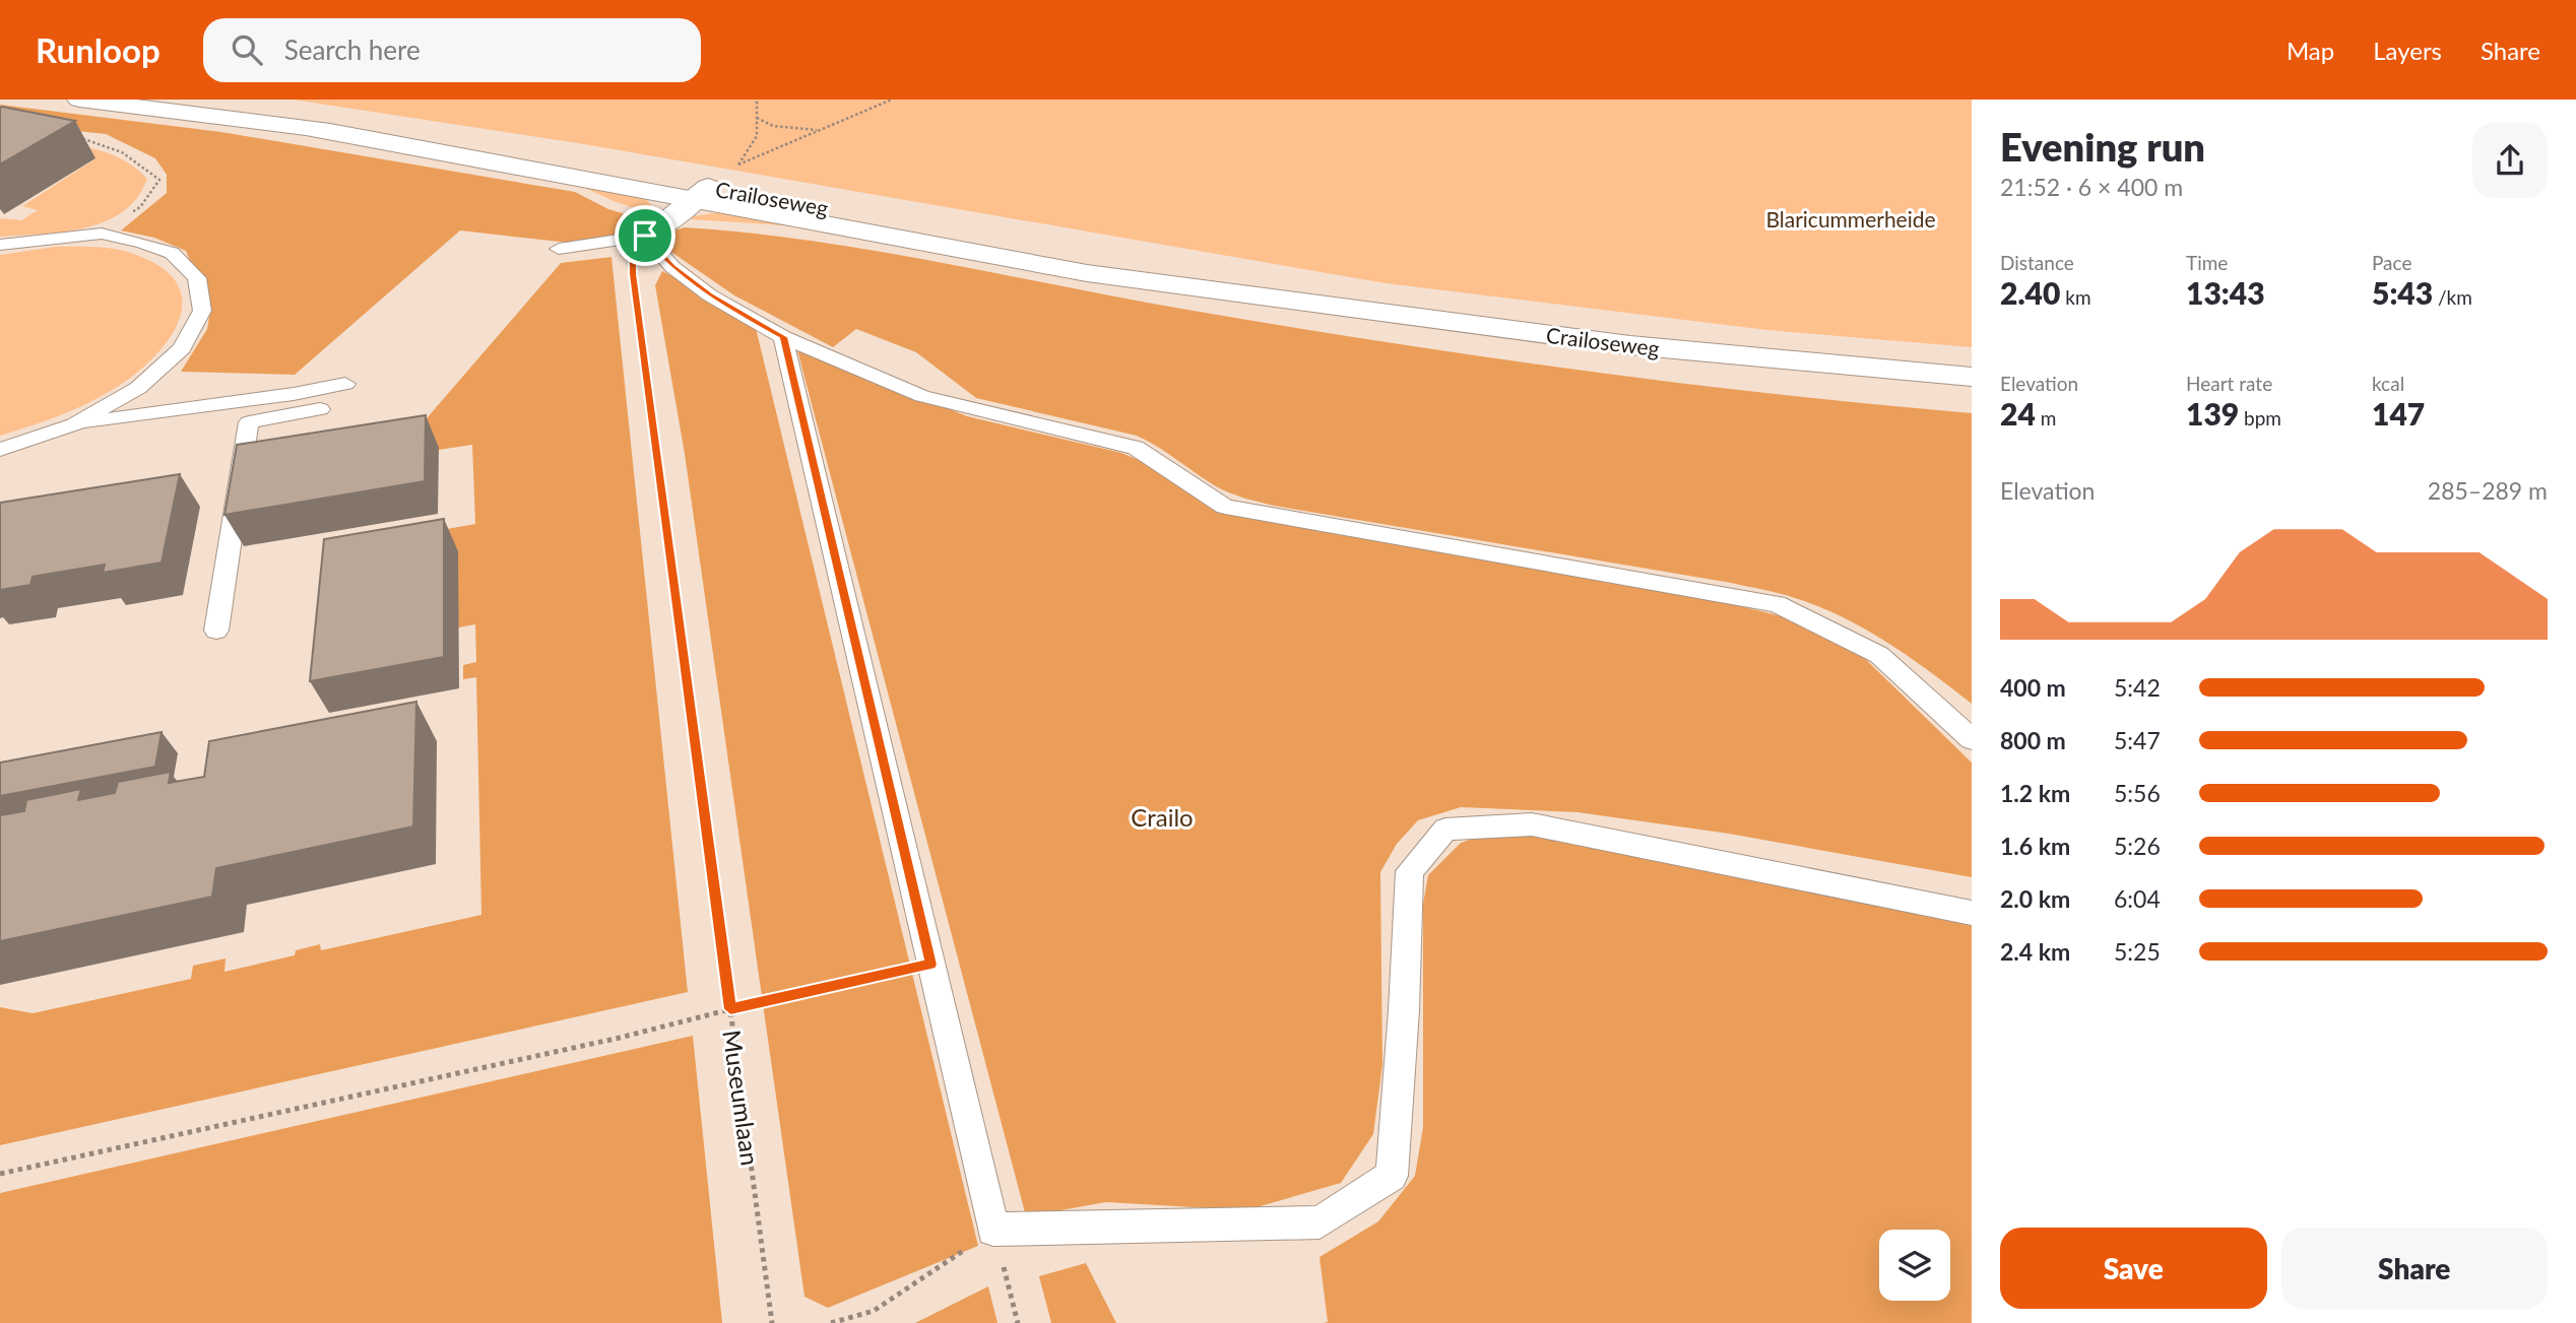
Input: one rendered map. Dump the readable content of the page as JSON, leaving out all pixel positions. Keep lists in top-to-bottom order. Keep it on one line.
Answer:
{"streets":{"main road":["Crailoseweg"],"path":["Museumlaan"]},"parks":["Blaricummerheide","Crailo"],"page":{"header":"Runloop","search":"Search here","nav":["Map","Layers","Share"],"heading":["Evening run","21:52 · 6 × 400 m"],"stats":[["Distance","2.40 km"],["Time","13:43"],["Pace","5:43 /km"],["Elevation","24 m"],["Heart rate","139 bpm"],["kcal","147"]],"chart":["Elevation","285–289 m"],"list":[{"name":"400 m","note":"5:42"},{"name":"800 m","note":"5:47"},{"name":"1.2 km","note":"5:56"},{"name":"1.6 km","note":"5:26"},{"name":"2.0 km","note":"6:04"},{"name":"2.4 km","note":"5:25"}],"buttons":["Save","Share"]}}
